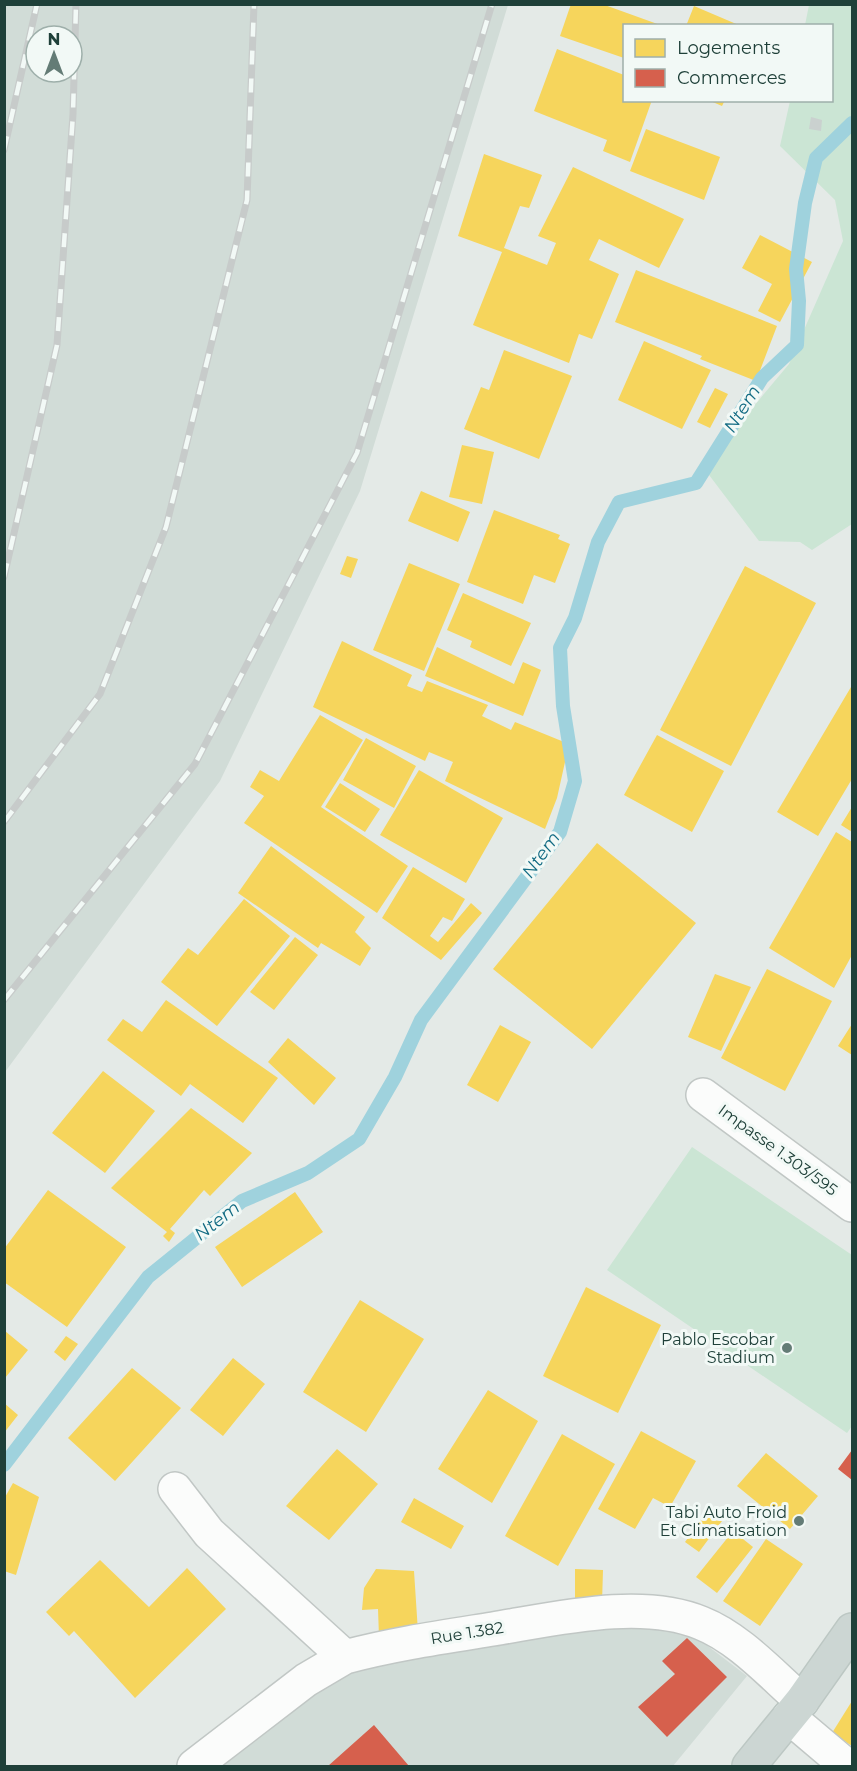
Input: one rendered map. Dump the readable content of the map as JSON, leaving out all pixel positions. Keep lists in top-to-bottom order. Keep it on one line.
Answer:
{"streets":{"street":["Impasse 1.303/595","Rue 1.382"]},"water":["Ntem"],"places":["Pablo Escobar Stadium","Tabi Auto Froid Et Climatisation"],"legend":["Logements","Commerces"],"north":"top"}
